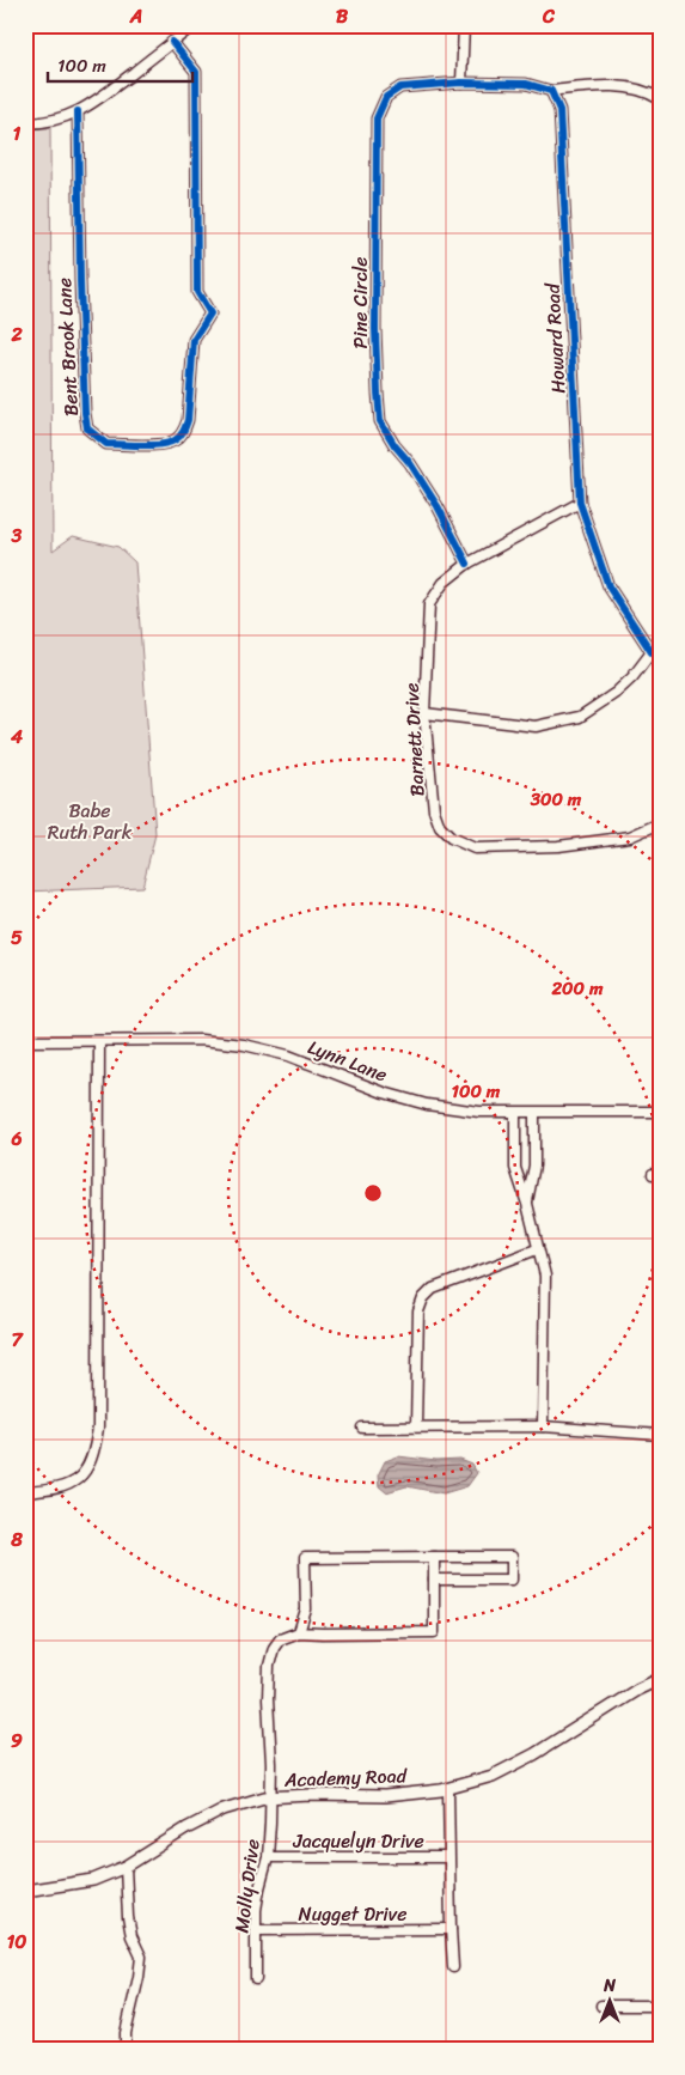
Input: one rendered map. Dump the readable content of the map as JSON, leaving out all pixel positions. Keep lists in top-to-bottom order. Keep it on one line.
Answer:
{"streets":{"street":["Pine Circle","Howard Road","Bent Brook Lane","Barnett Drive","Lynn Lane","Academy Road","Jacquelyn Drive","Molly Drive","Nugget Drive"]},"crossings":[["Pine Circle","Barnett Drive"],["Howard Road","Barnett Drive"],["Academy Road","Molly Drive"],["Jacquelyn Drive","Molly Drive"],["Molly Drive","Nugget Drive"]],"parks":["Babe Ruth Park"],"scale_bar":"100 m","north":"top","grid":{"columns":["A","B","C"],"rows":["1","2","3","4","5","6","7","8","9","10"]},"rings":["300 m","200 m","100 m"]}
